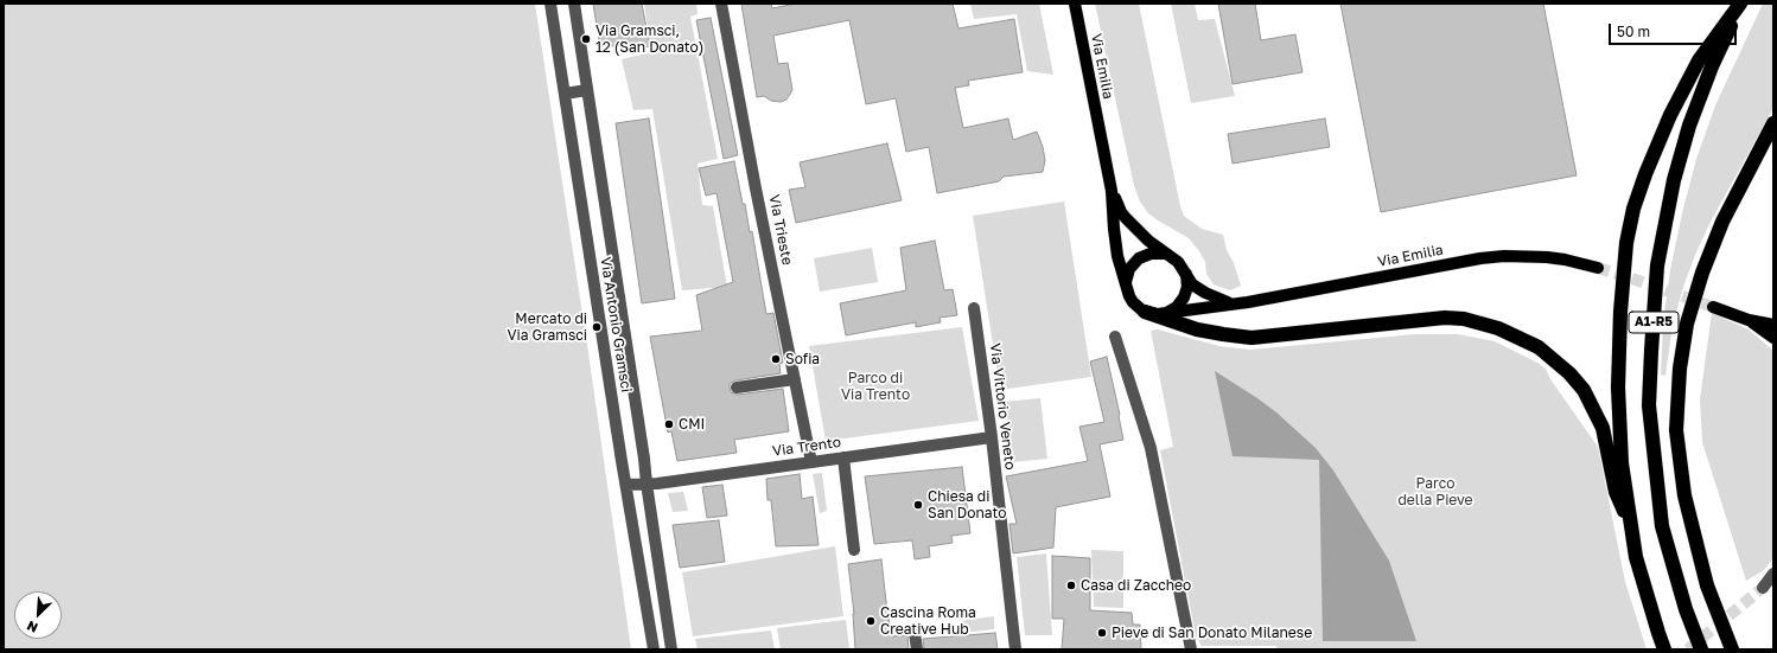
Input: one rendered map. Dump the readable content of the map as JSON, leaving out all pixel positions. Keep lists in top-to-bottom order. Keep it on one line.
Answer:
{"streets":{"highway":["A1-R5"],"main road":["Via Emilia"],"street":["Via Trieste","Via Antonio Gramsci","Via Vittorio Veneto","Via Trento"]},"crossings":[["Via Trieste","Via Trento"],["Via Antonio Gramsci","Via Trento"],["Via Vittorio Veneto","Via Trento"]],"parks":["Parco di Via Trento","Parco della Pieve"],"places":["Via Gramsci, 12 (San Donato)","Mercato di Via Gramsci","Sofia","CMI","Chiesa di San Donato","Casa di Zaccheo","Cascina Roma Creative Hub","Pieve di San Donato Milanese"],"scale_bar":"50 m","north":"bottom left"}
